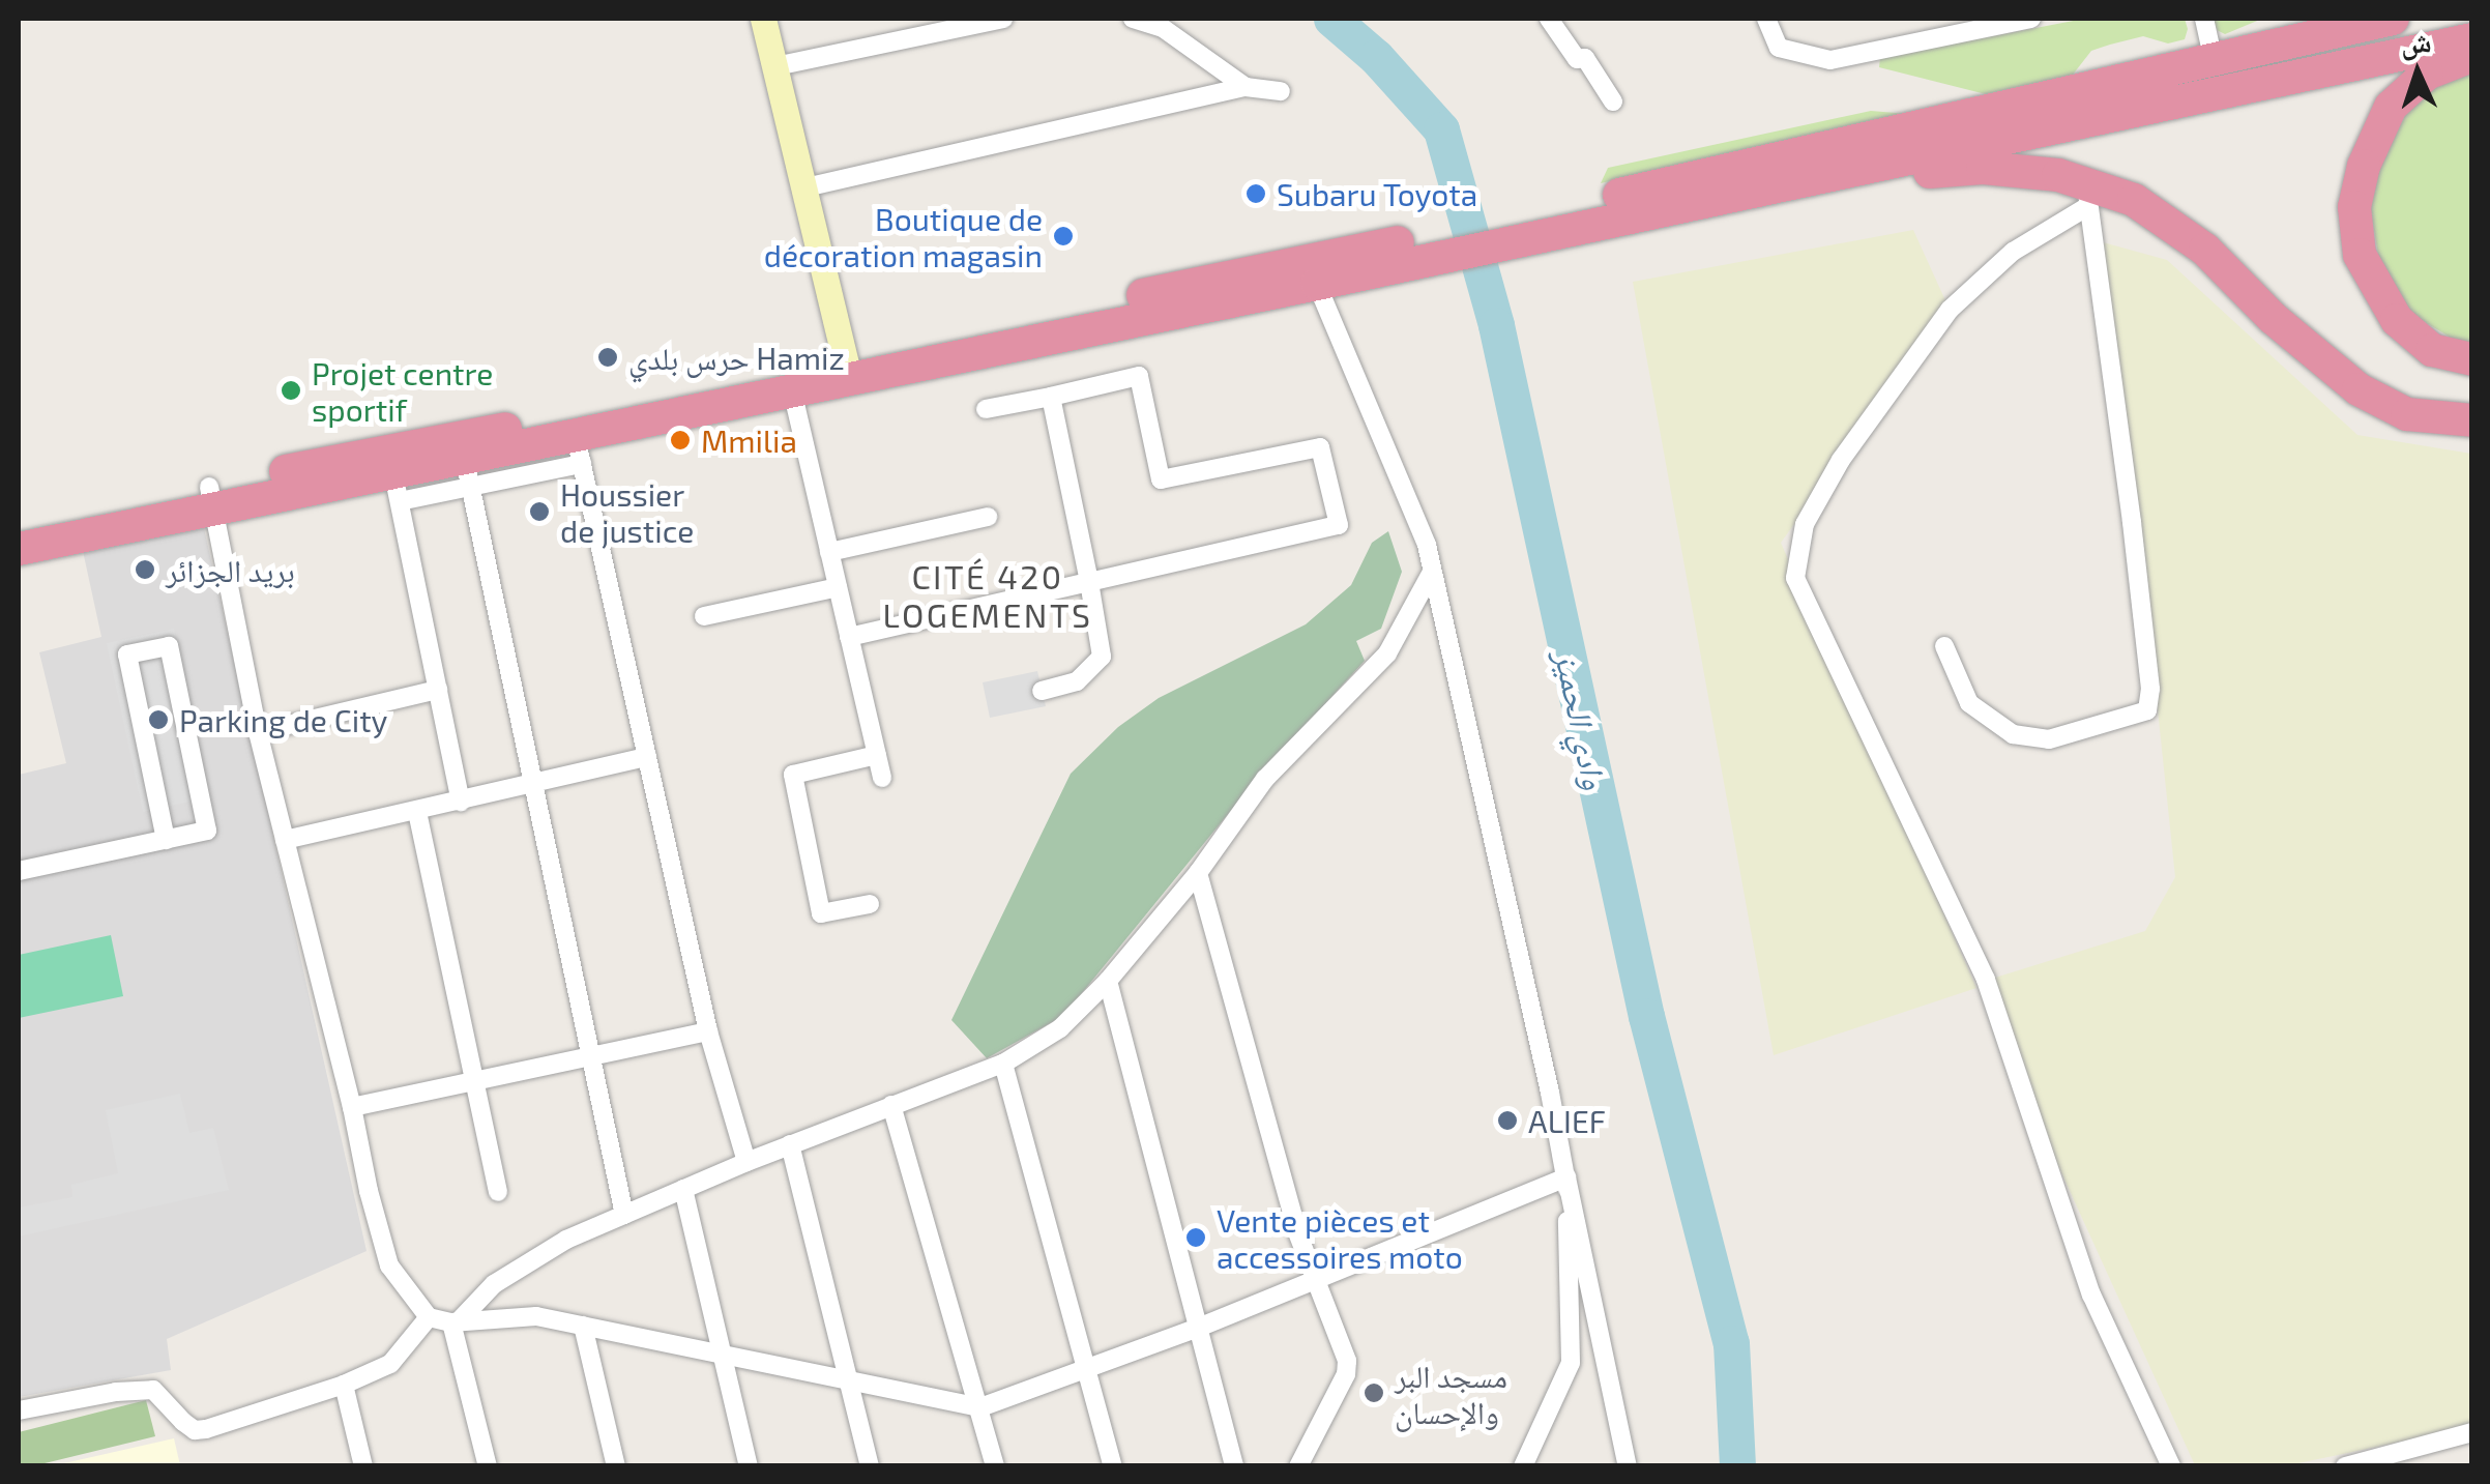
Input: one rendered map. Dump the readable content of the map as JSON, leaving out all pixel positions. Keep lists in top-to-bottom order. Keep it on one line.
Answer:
{"districts":["CITÉ 420 LOGEMENTS"],"water":["وادي الحميز"],"places":["Subaru Toyota","Boutique de décoration magasin","حرس بلدي Hamiz","Projet centre sportif","Mmilia","Houssier de justice","بريد الجزائر","Parking de City","ALIEF","Vente pièces et accessoires moto","مسجد البر والإحسان"],"north":"top"}
